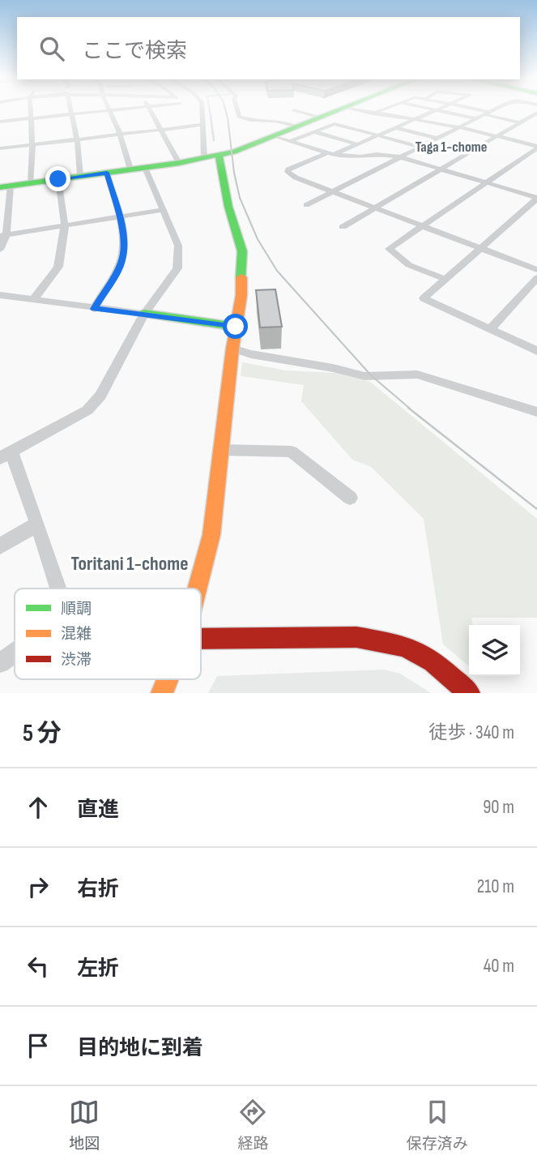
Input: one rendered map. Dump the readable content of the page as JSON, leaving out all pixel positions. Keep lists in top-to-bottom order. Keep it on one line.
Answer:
{"districts":["Taga 1-chome","Toritani 1-chome"],"legend":["順調","混雑","渋滞"],"page":{"search":"ここで検索","heading":["5 分","徒歩 · 340 m"],"list":[["直進","90 m"],["右折","210 m"],["左折","40 m"],"目的地に到着"],"nav":["地図","経路","保存済み"]}}
